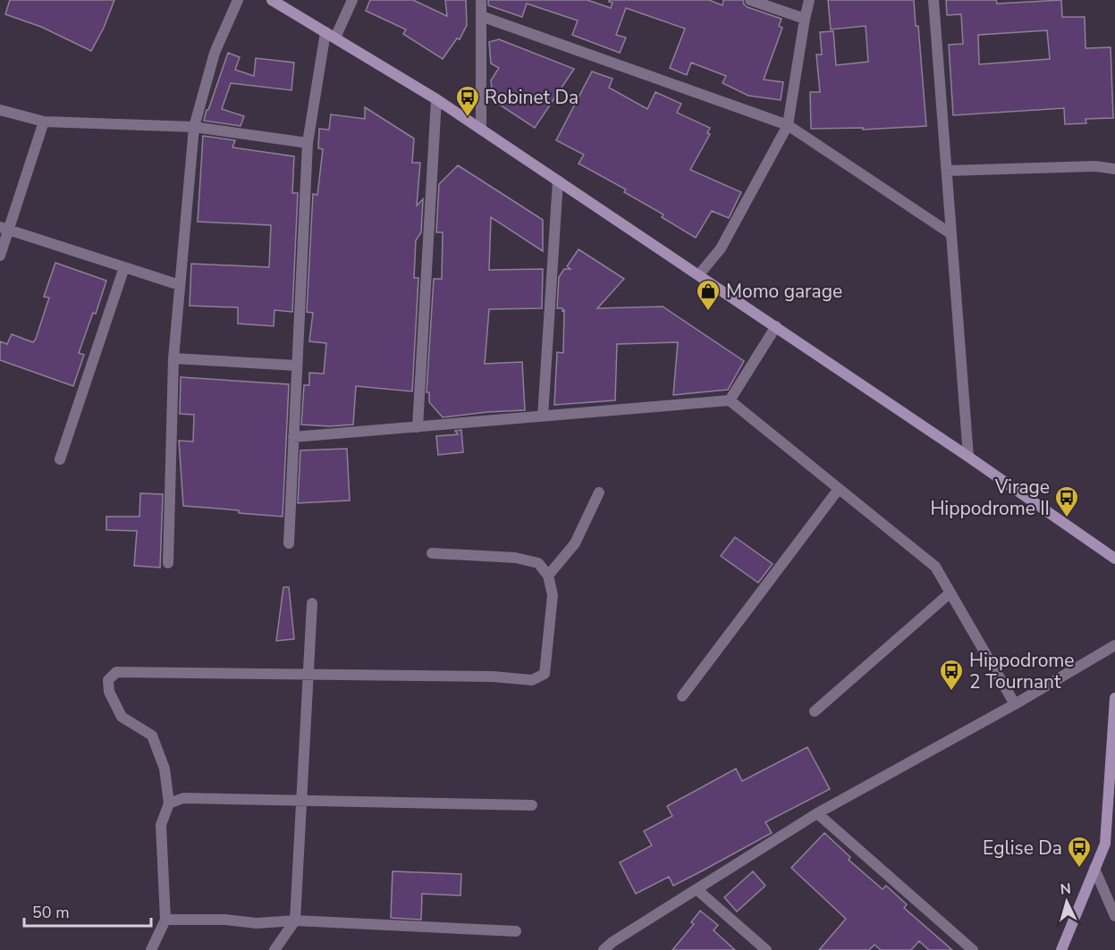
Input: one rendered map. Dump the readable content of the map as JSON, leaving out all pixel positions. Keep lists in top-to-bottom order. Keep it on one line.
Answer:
{"places":{"bus stop":["Robinet Da","Virage Hippodrome II","Hippodrome 2 Tournant","Eglise Da"],"shop":["Momo garage"]},"scale_bar":"50 m","north":"top"}
